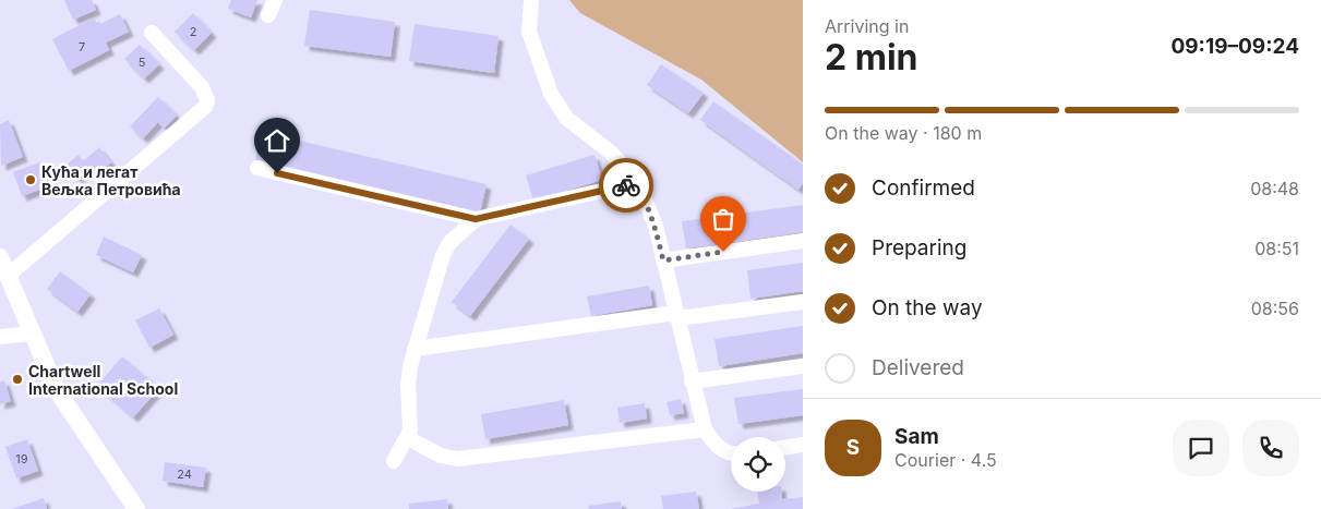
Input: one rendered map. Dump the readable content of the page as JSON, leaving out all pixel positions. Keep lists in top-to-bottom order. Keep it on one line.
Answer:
{"places":["Кућа и легат Вељка Петровића","Chartwell International School"],"house_numbers":["2","7","5","19","24"],"page":{"heading":["2 min","Arriving in","09:19–09:24"],"panel":["Sam","Courier · 4.5"],"bar":"On the way · 180 m","list":[["Confirmed","08:48"],["Preparing","08:51"],["On the way","08:56"],"Delivered"],"round":"S"}}
